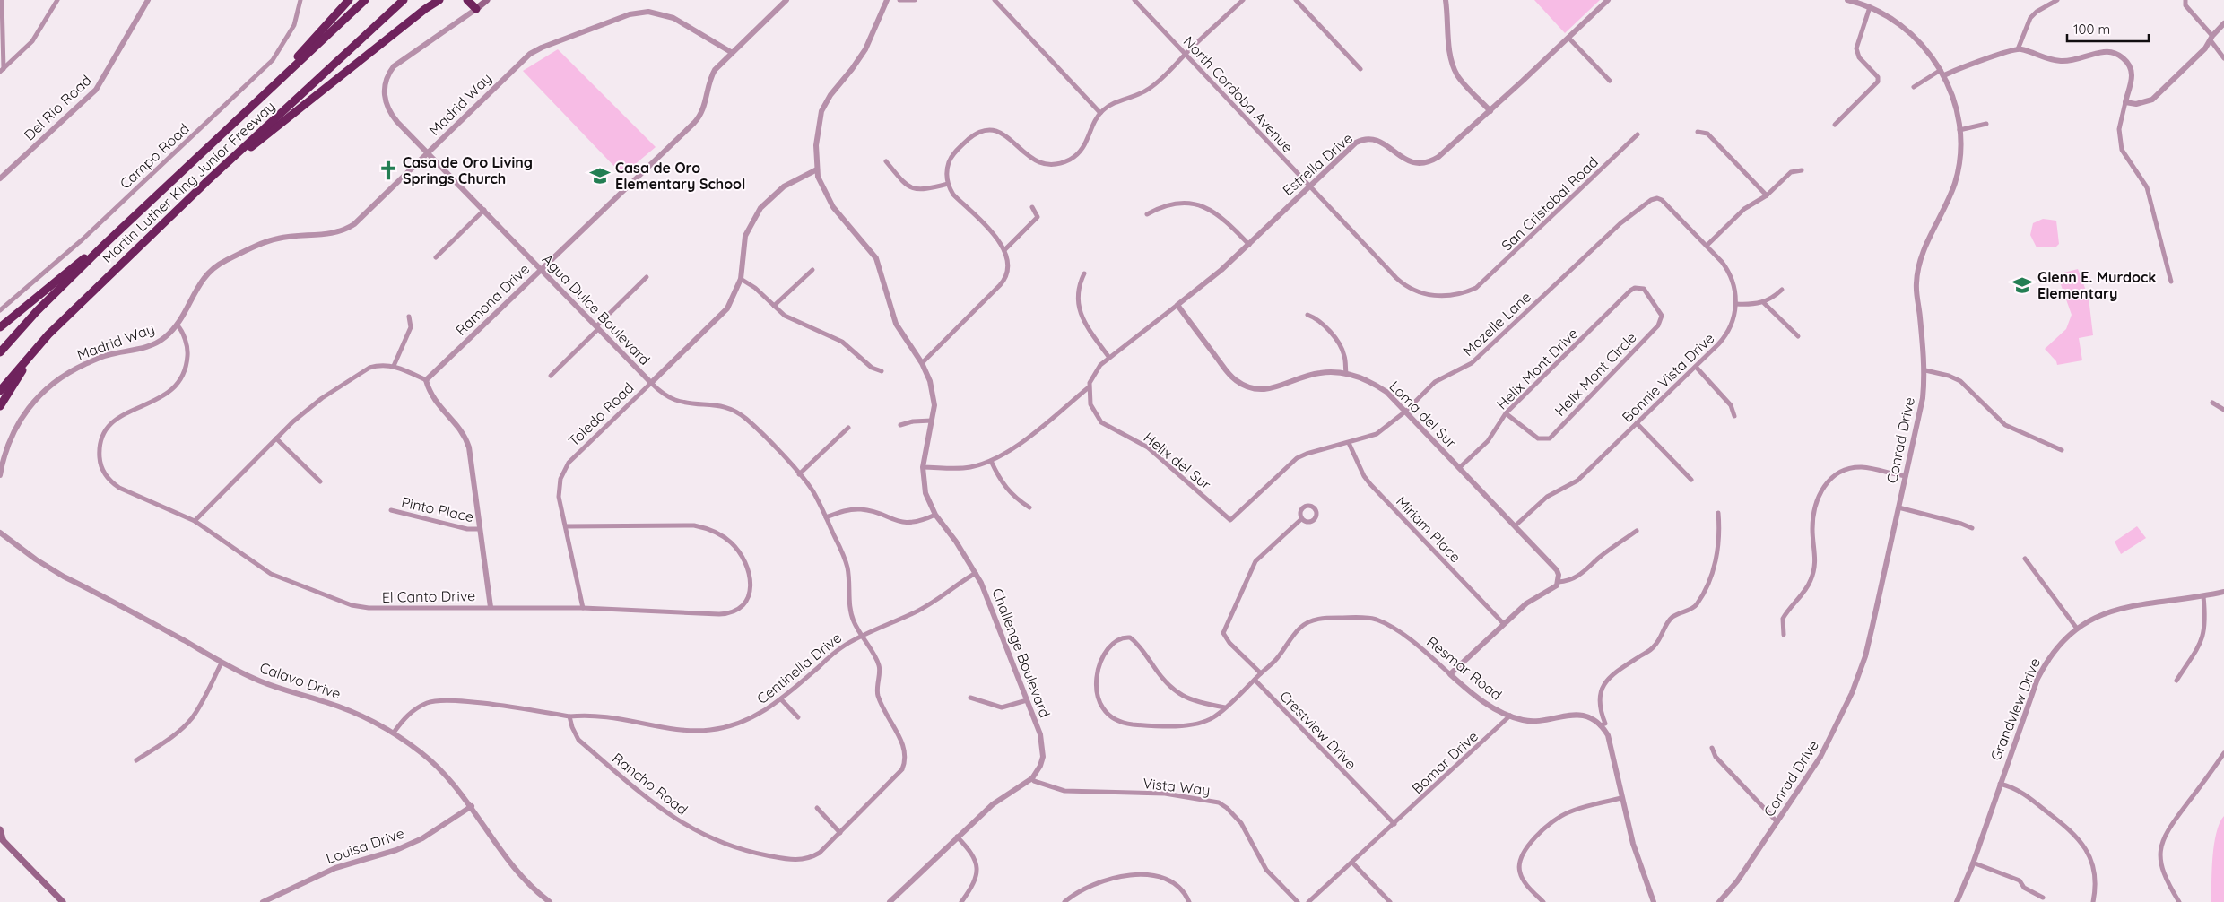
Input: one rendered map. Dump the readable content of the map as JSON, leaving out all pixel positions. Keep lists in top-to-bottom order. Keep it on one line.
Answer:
{"streets":{"highway":["Martin Luther King Junior Freeway"],"main road":["Agua Dulce Boulevard"],"street":["North Cordoba Avenue","Madrid Way","Del Rio Road","Campo Road","Estrella Drive","San Cristobal Road","Ramona Drive","Mozelle Lane","Helix Mont Drive","Helix Mont Circle","Bonnie Vista Drive","Toledo Road","Loma del Sur","Conrad Drive","Helix del Sur","Pinto Place","Miriam Place","El Canto Drive","Challenge Boulevard","Centinella Drive","Resmar Road","Calavo Drive","Grandview Drive","Crestview Drive","Bomar Drive","Rancho Road","Vista Way","Louisa Drive"]},"crossings":[["North Cordoba Avenue","Estrella Drive"],["North Cordoba Avenue","San Cristobal Road"],["Madrid Way","Ramona Drive"],["Madrid Way","Agua Dulce Boulevard"],["Madrid Way","El Canto Drive"],["Estrella Drive","Loma del Sur"],["Ramona Drive","Agua Dulce Boulevard"],["Agua Dulce Boulevard","Toledo Road"],["Agua Dulce Boulevard","Centinella Drive"],["Agua Dulce Boulevard","Rancho Road"],["Mozelle Lane","Bonnie Vista Drive"],["Mozelle Lane","Loma del Sur"],["Mozelle Lane","Helix del Sur"],["Mozelle Lane","Miriam Place"],["Helix Mont Drive","Helix Mont Circle"],["Helix Mont Drive","Loma del Sur"],["Bonnie Vista Drive","Loma del Sur"],["Toledo Road","El Canto Drive"],["Toledo Road","Challenge Boulevard"],["Challenge Boulevard","Centinella Drive"],["Challenge Boulevard","Vista Way"],["Centinella Drive","Rancho Road"],["Resmar Road","Crestview Drive"],["Resmar Road","Bomar Drive"],["Calavo Drive","Louisa Drive"],["Crestview Drive","Bomar Drive"]],"places":{"church":["Casa de Oro Living Springs Church"],"school or university":["Casa de Oro Elementary School","Glenn E. Murdock Elementary"]},"scale_bar":"100 m"}
